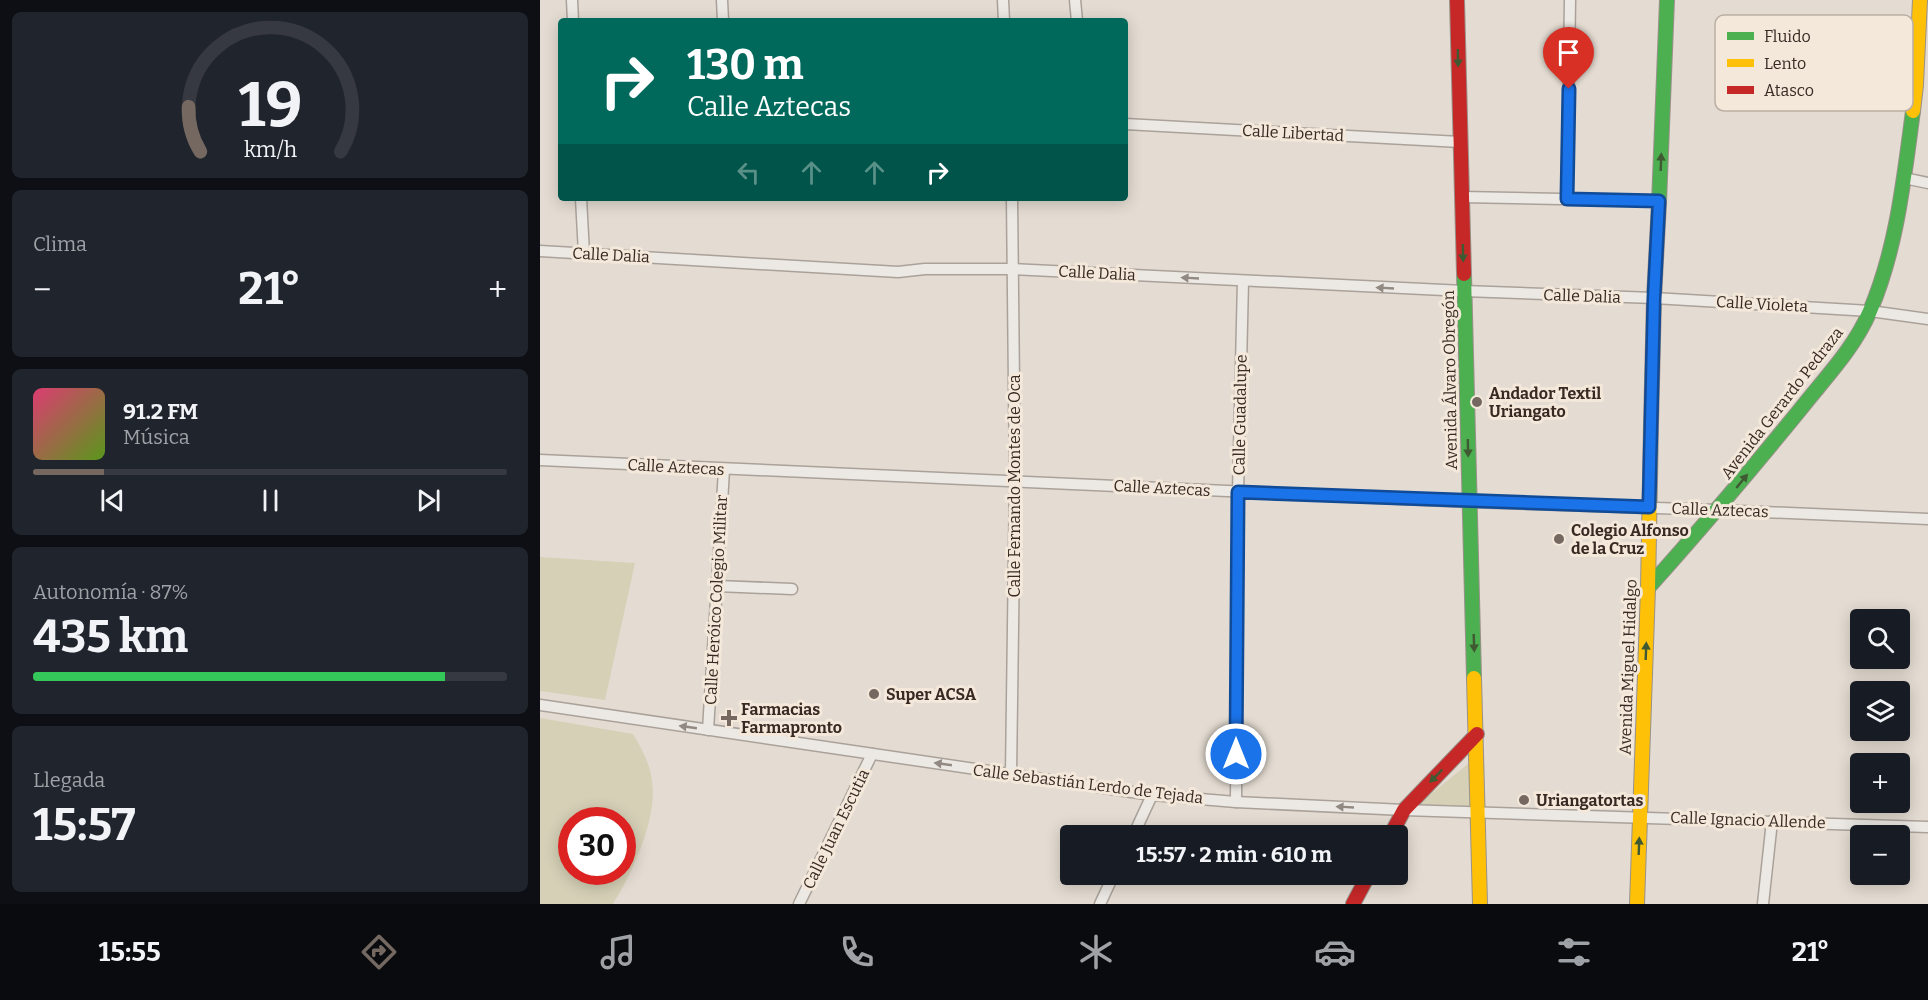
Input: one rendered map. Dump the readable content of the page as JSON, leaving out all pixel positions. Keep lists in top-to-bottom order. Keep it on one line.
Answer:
{"streets":{"main road":["Avenida Álvaro Obregón","Avenida Gerardo Pedraza","Avenida Miguel Hidalgo"],"street":["Calle Libertad","Calle Dalia","Calle Violeta","Calle Guadalupe","Calle Aztecas","Calle Fernando Montes de Oca","Calle Heróico Colegio Militar","Calle Sebastián Lerdo de Tejada","Calle Ignacio Allende","Calle Juan Escutia"]},"crossings":[["Calle Libertad","Avenida Álvaro Obregón"],["Calle Dalia","Calle Violeta"],["Calle Dalia","Avenida Álvaro Obregón"],["Calle Dalia","Calle Guadalupe"],["Calle Dalia","Calle Fernando Montes de Oca"],["Calle Dalia","Avenida Miguel Hidalgo"],["Calle Violeta","Avenida Gerardo Pedraza"],["Calle Violeta","Avenida Miguel Hidalgo"],["Avenida Álvaro Obregón","Calle Aztecas"],["Avenida Álvaro Obregón","Calle Sebastián Lerdo de Tejada"],["Avenida Gerardo Pedraza","Calle Aztecas"],["Avenida Gerardo Pedraza","Avenida Miguel Hidalgo"],["Calle Guadalupe","Calle Aztecas"],["Calle Guadalupe","Calle Sebastián Lerdo de Tejada"],["Calle Aztecas","Calle Fernando Montes de Oca"],["Calle Aztecas","Calle Heróico Colegio Militar"],["Calle Aztecas","Avenida Miguel Hidalgo"],["Calle Fernando Montes de Oca","Calle Sebastián Lerdo de Tejada"],["Calle Heróico Colegio Militar","Calle Sebastián Lerdo de Tejada"],["Avenida Miguel Hidalgo","Calle Sebastián Lerdo de Tejada"],["Avenida Miguel Hidalgo","Calle Ignacio Allende"],["Calle Sebastián Lerdo de Tejada","Calle Ignacio Allende"],["Calle Sebastián Lerdo de Tejada","Calle Juan Escutia"]],"one_way":["Calle Dalia","Avenida Álvaro Obregón","Avenida Gerardo Pedraza","Avenida Miguel Hidalgo","Calle Sebastián Lerdo de Tejada"],"places":{"other":["Andador Textil Uriangato","Colegio Alfonso de la Cruz","Super ACSA","Uriangatortas"],"health":["Farmacias Farmapronto"]},"legend":["Fluido","Lento","Atasco"],"page":{"turn":["130 m","Calle Aztecas"],"tile":["Clima",["Autonomía · 87%","435 km"],["Llegada","15:57"]],"heat":["−","21°","+"],"song":["91.2 FM","Música"],"map_buttons":["+","−"],"limit":"30","trip":"15:57 · 2 min · 610 m","tabs":["15:55","21°"],"gauge":["19","km/h"]}}
